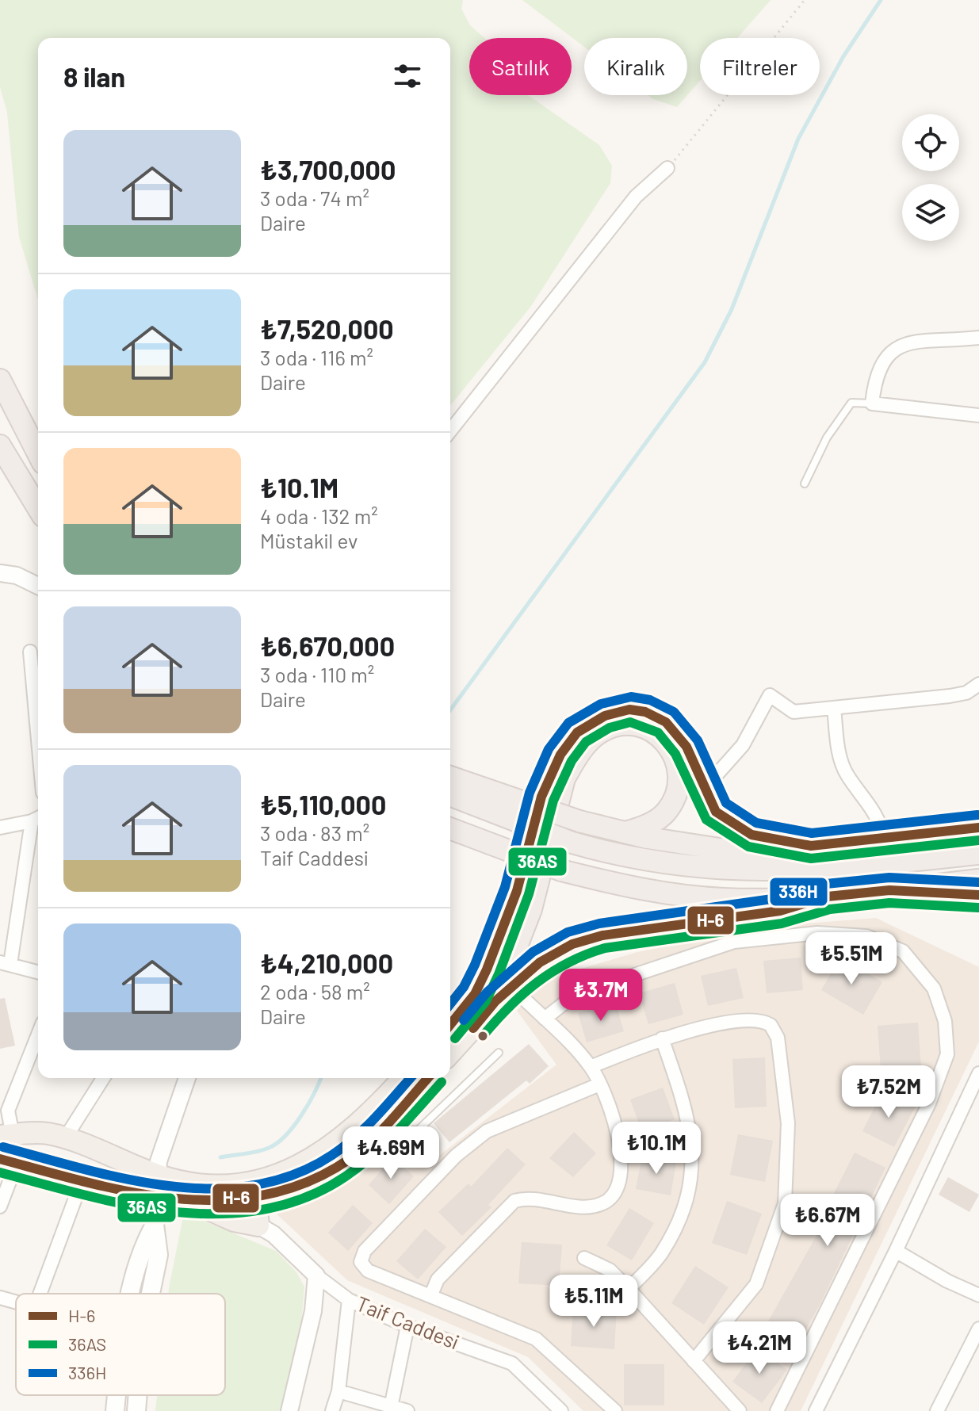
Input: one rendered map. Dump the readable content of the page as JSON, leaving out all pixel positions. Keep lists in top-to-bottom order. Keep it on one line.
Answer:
{"streets":{"street":["Taif Caddesi"]},"lines":["transit line 336H","transit line H-6","transit line 36AS"],"legend":["H-6","36AS","336H"],"page":{"chip":["Satılık","Kiralık","Filtreler"],"heading":"8 ilan","list":[{"name":"₺3,700,000","note":"3 oda · 74 m² · Daire"},{"name":"₺7,520,000","note":"3 oda · 116 m² · Daire"},{"name":"₺10.1M","note":"4 oda · 132 m² · Müstakil ev"},{"name":"₺6,670,000","note":"3 oda · 110 m² · Daire"},{"name":"₺5,110,000","note":"3 oda · 83 m² · Taif Caddesi"},{"name":"₺4,210,000","note":"2 oda · 58 m² · Daire"}],"price":["₺5.51M","₺3.7M","₺7.52M","₺10.1M","₺4.69M","₺6.67M","₺5.11M","₺4.21M"]}}
